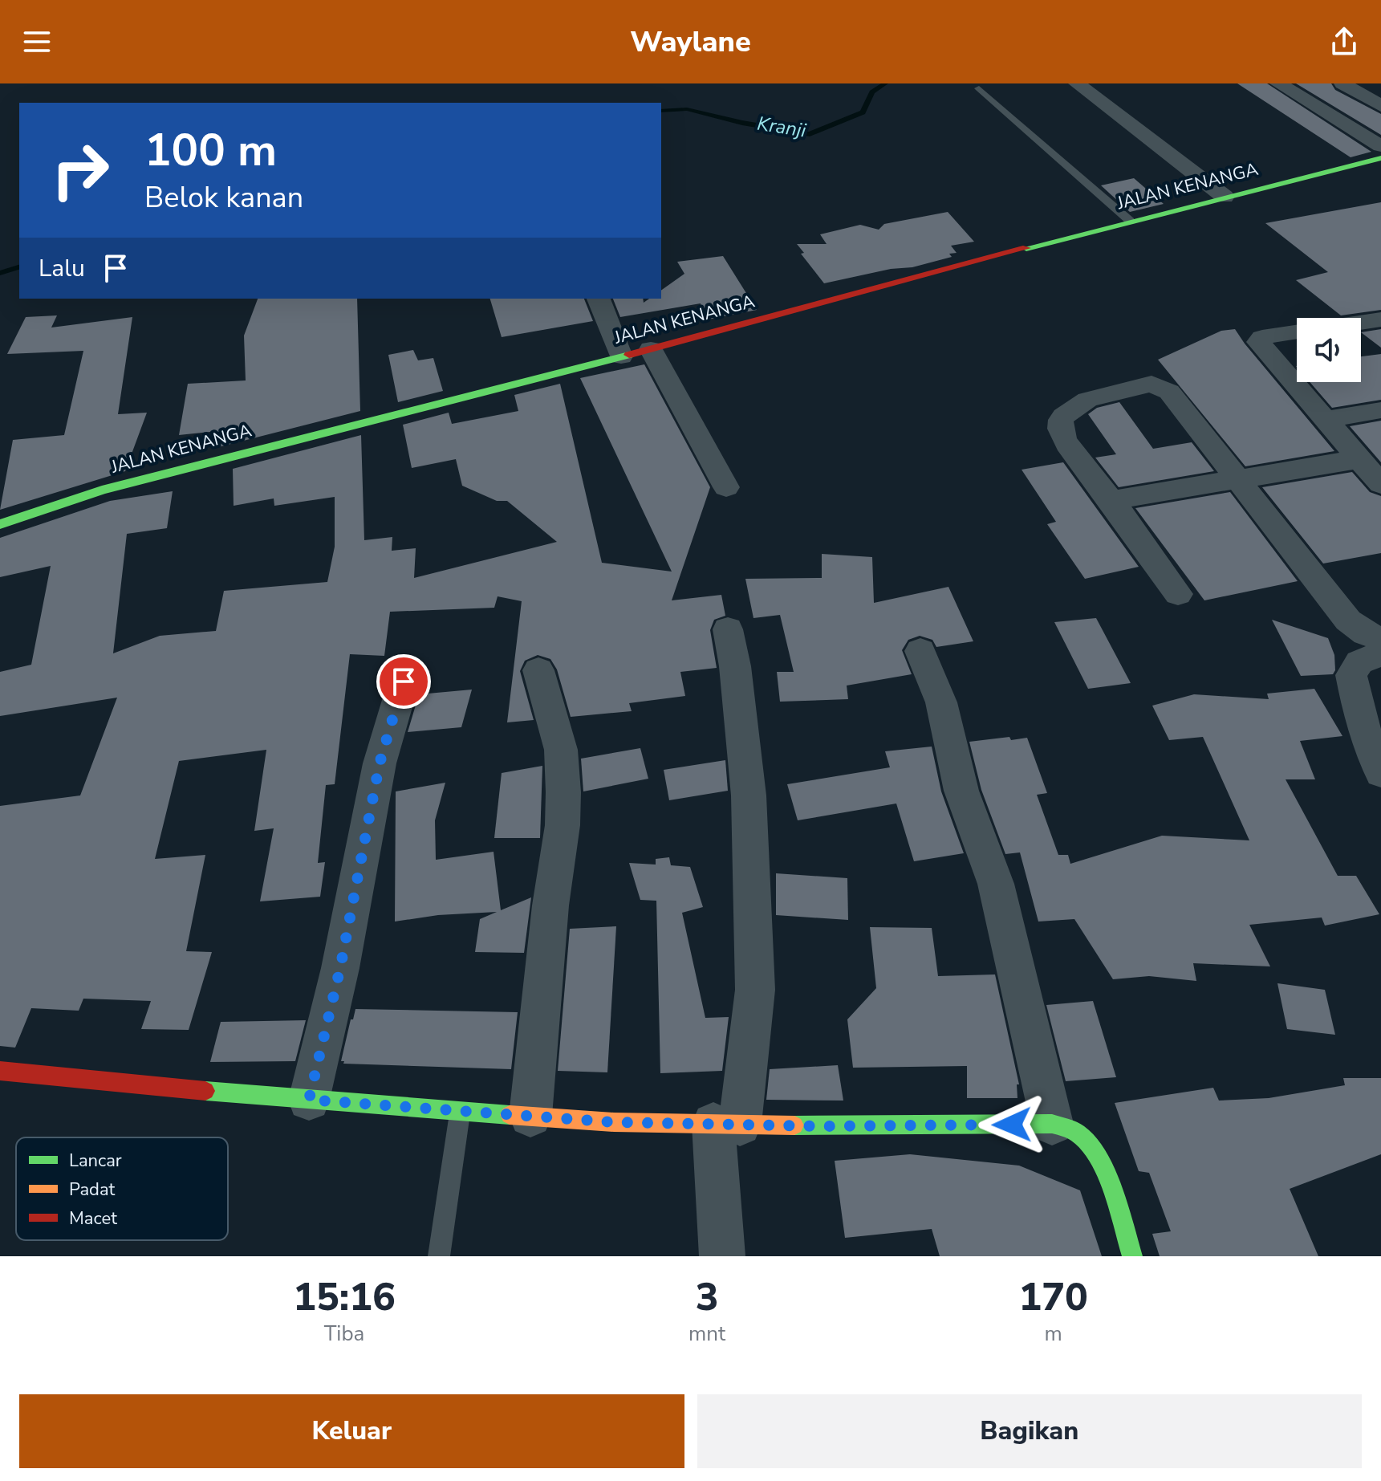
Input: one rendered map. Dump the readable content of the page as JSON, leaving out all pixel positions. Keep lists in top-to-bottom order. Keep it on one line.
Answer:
{"streets":{"street":["JALAN KENANGA"]},"water":["Kranji"],"legend":["Lancar","Padat","Macet"],"page":{"header":"Waylane","turn":["100 m","Belok kanan"],"then":"Lalu","eta":["15:16","Tiba","3","mnt","170","m"],"buttons":["Keluar","Bagikan"]}}
